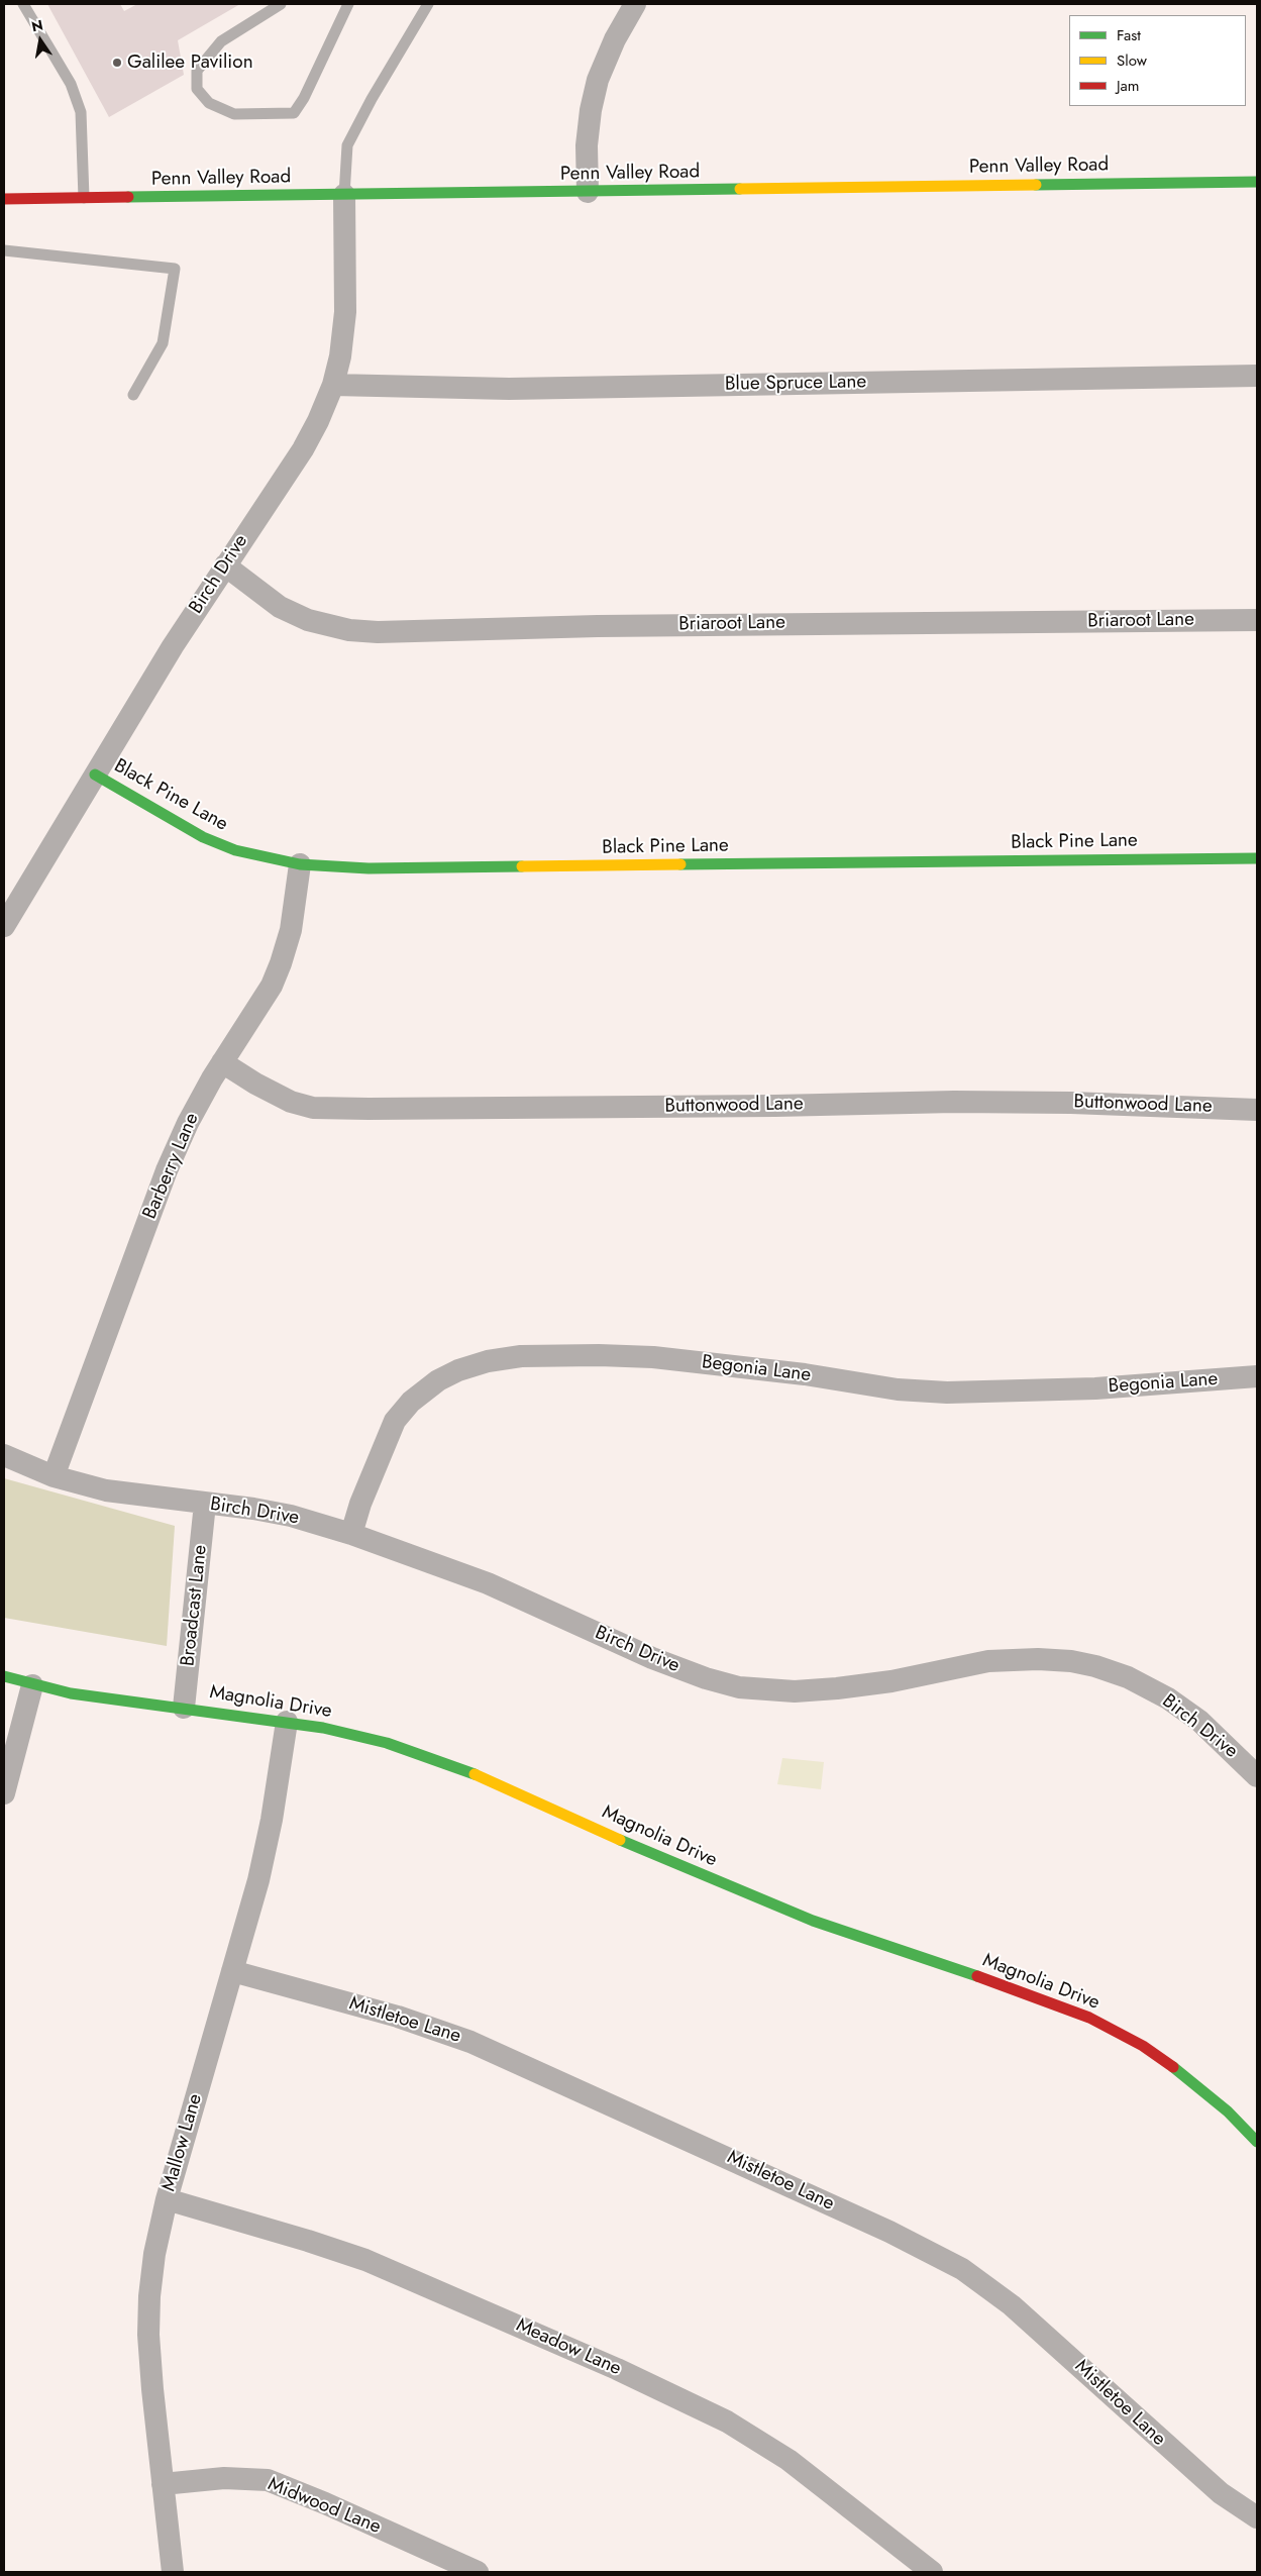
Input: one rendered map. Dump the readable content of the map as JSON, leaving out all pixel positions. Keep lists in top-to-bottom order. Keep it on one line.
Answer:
{"streets":{"street":["Penn Valley Road","Blue Spruce Lane","Birch Drive","Briaroot Lane","Black Pine Lane","Buttonwood Lane","Barberry Lane","Begonia Lane","Broadcast Lane","Magnolia Drive","Mistletoe Lane","Mallow Lane","Meadow Lane","Midwood Lane"]},"crossings":[["Penn Valley Road","Birch Drive"],["Blue Spruce Lane","Birch Drive"],["Birch Drive","Briaroot Lane"],["Birch Drive","Black Pine Lane"],["Birch Drive","Barberry Lane"],["Birch Drive","Begonia Lane"],["Birch Drive","Broadcast Lane"],["Black Pine Lane","Barberry Lane"],["Buttonwood Lane","Barberry Lane"],["Broadcast Lane","Magnolia Drive"],["Magnolia Drive","Mallow Lane"],["Mistletoe Lane","Mallow Lane"],["Mallow Lane","Meadow Lane"],["Mallow Lane","Midwood Lane"]],"places":["Galilee Pavilion"],"legend":["Fast","Slow","Jam"],"north":"top"}
